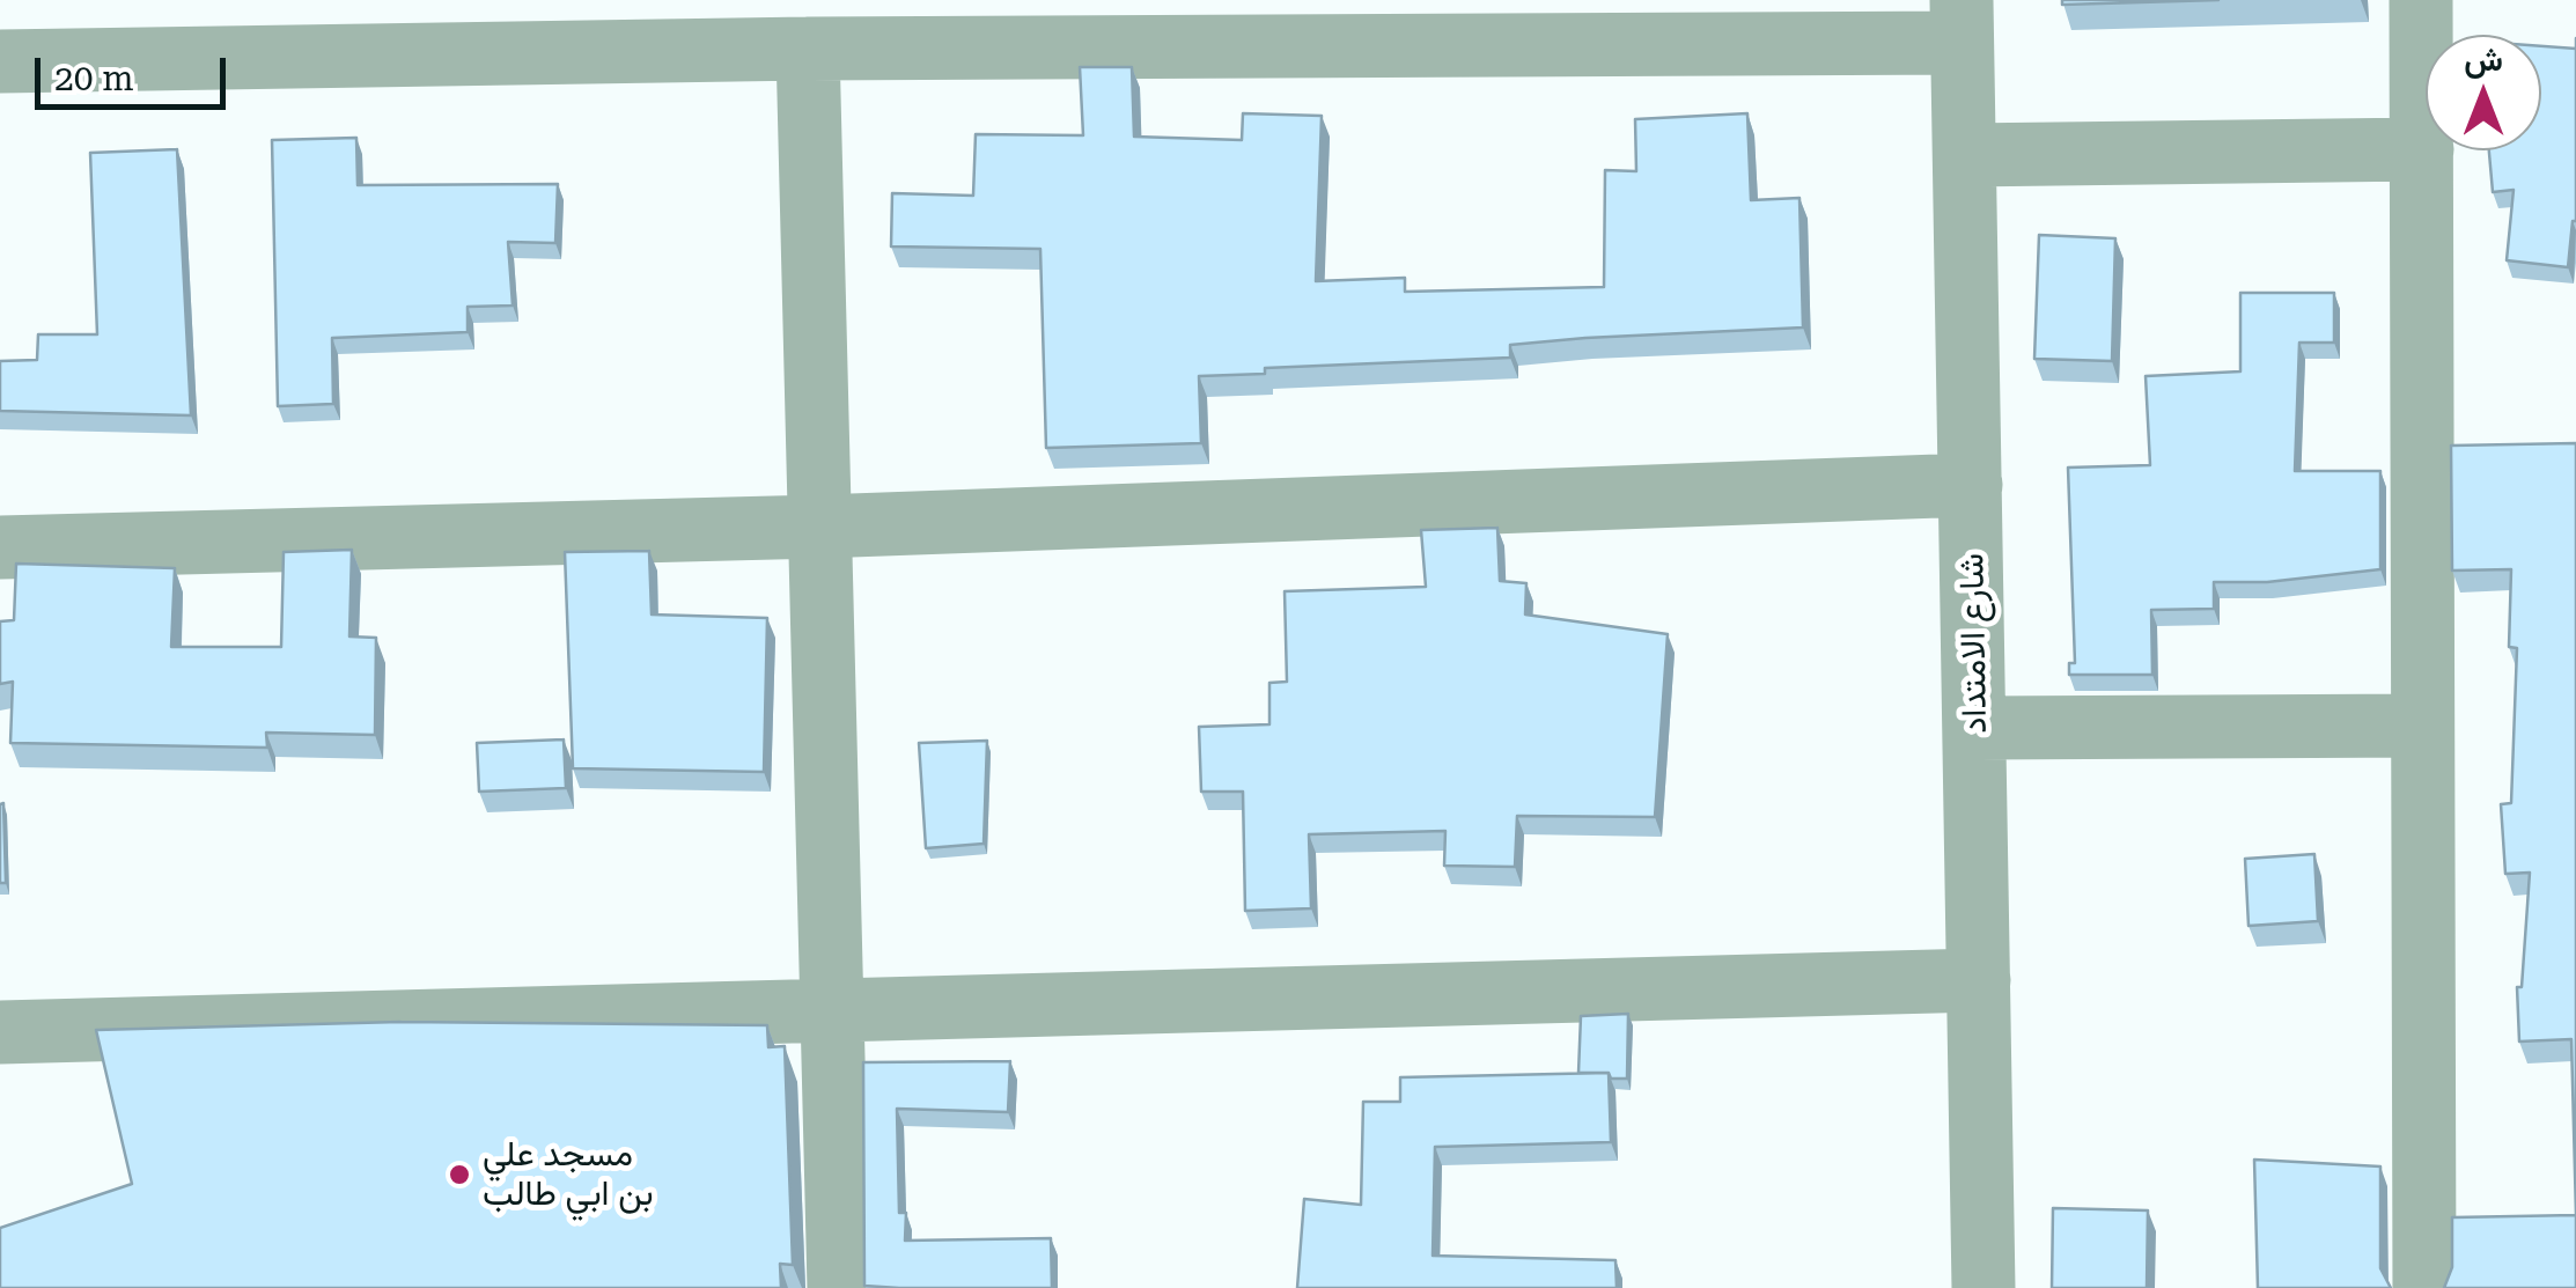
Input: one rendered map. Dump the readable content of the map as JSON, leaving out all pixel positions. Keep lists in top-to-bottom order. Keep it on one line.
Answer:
{"streets":{"street":["شارع الامتداد"]},"places":["مسجد علي بن ابي طالب"],"scale_bar":"20 m","north":"top"}
